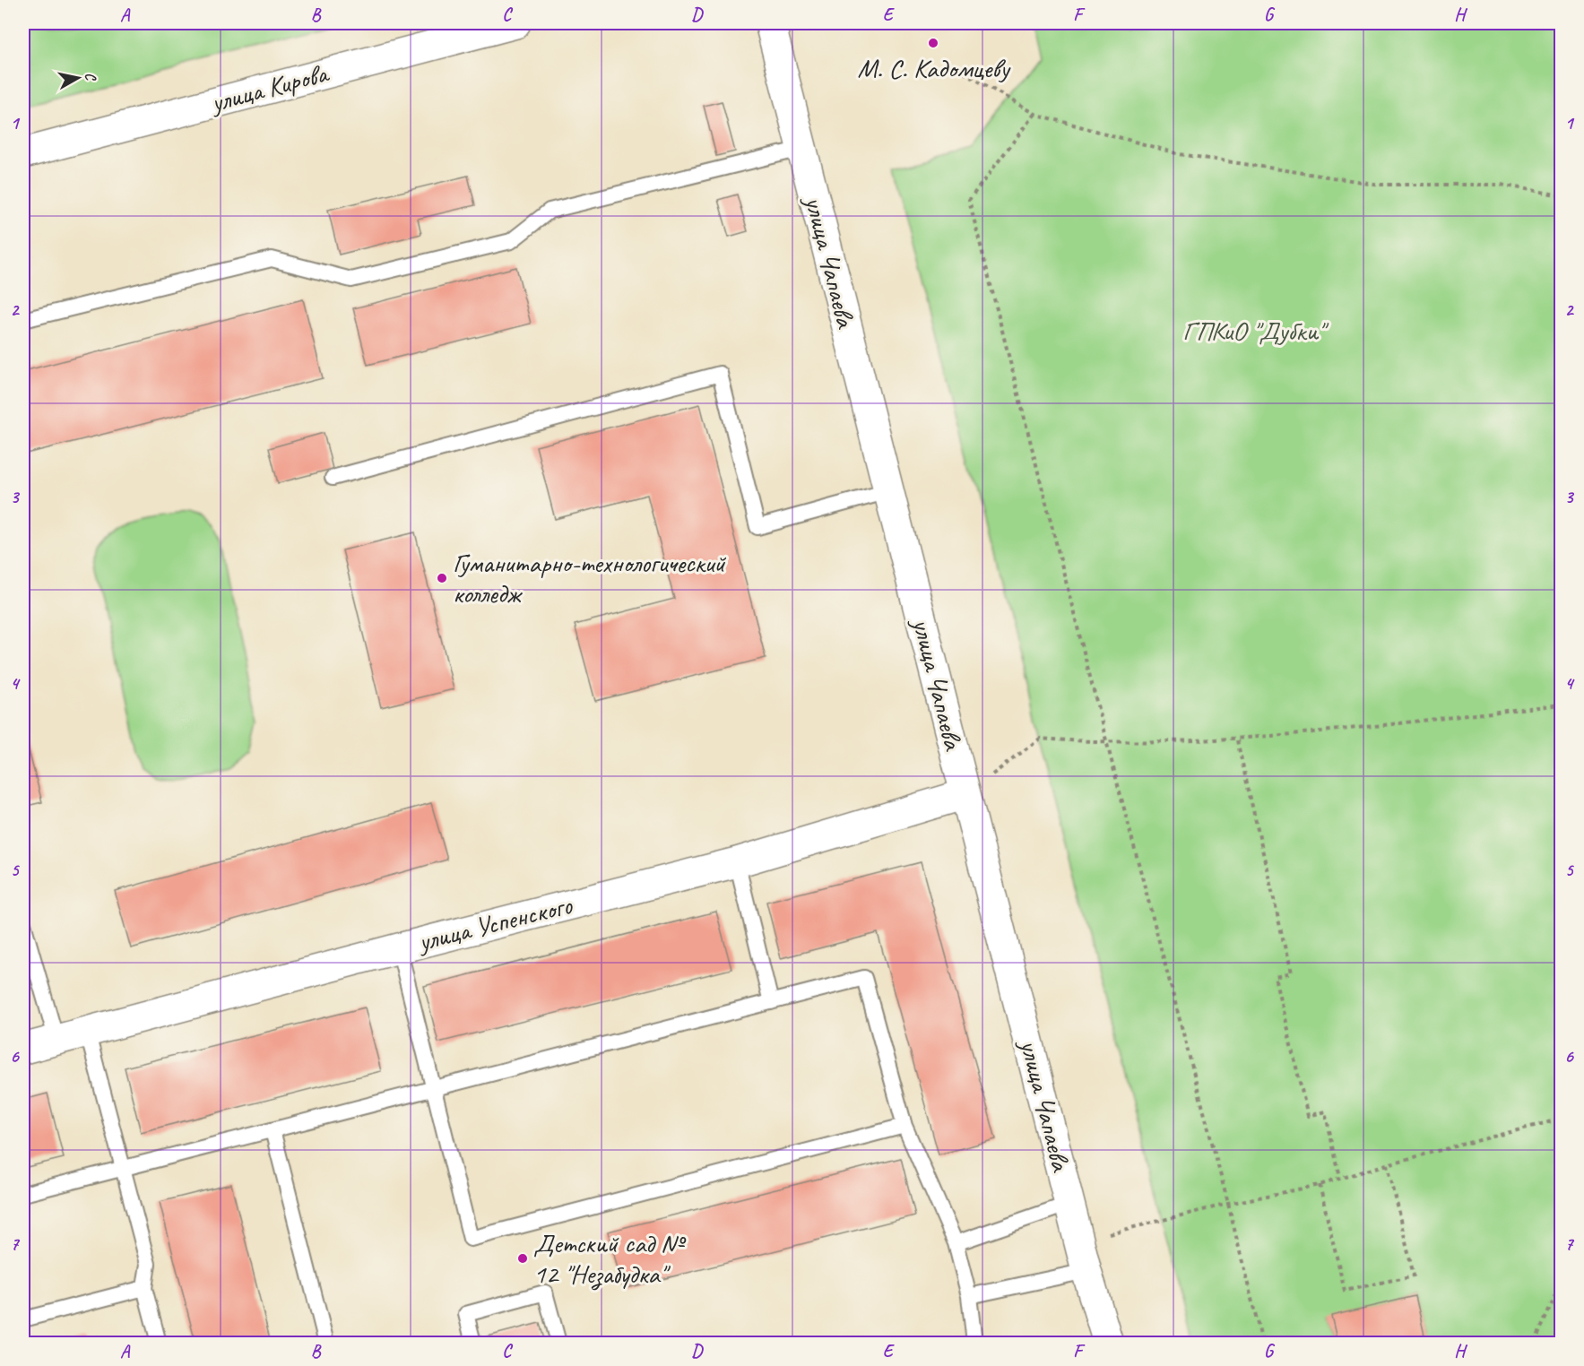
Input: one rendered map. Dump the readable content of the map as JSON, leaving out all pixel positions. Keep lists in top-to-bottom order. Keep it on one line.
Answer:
{"streets":{"street":["улица Кирова","улица Чапаева","улица Успенского"]},"crossings":[["улица Чапаева","улица Успенского"]],"parks":["ГПКиО \"Дубки\""],"places":["М. С. Кадомцеву","Гуманитарно-технологический колледж","Детский сад № 12 \"Незабудка\""],"north":"right","grid":{"columns":["A","B","C","D","E","F","G","H"],"rows":["1","2","3","4","5","6","7"]}}
